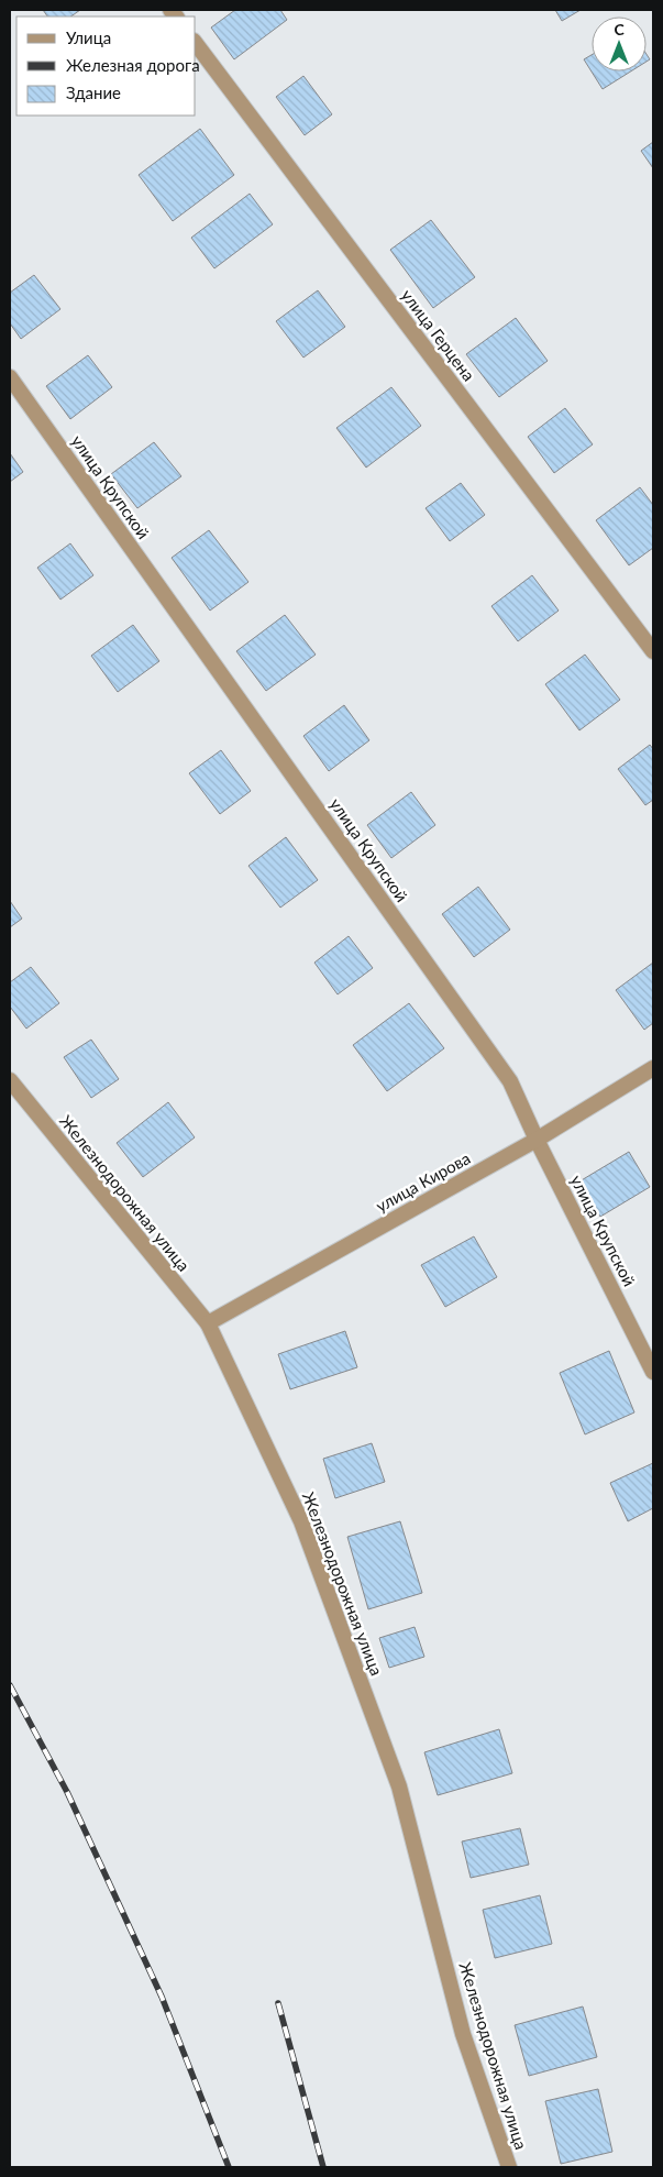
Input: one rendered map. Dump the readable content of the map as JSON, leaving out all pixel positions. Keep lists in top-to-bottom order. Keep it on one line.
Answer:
{"streets":{"street":["улица Герцена","улица Крупской","улица Кирова","Железнодорожная улица"]},"crossings":[["улица Крупской","улица Кирова"],["улица Кирова","Железнодорожная улица"]],"legend":["Улица","Железная дорога","Здание"],"north":"top"}
